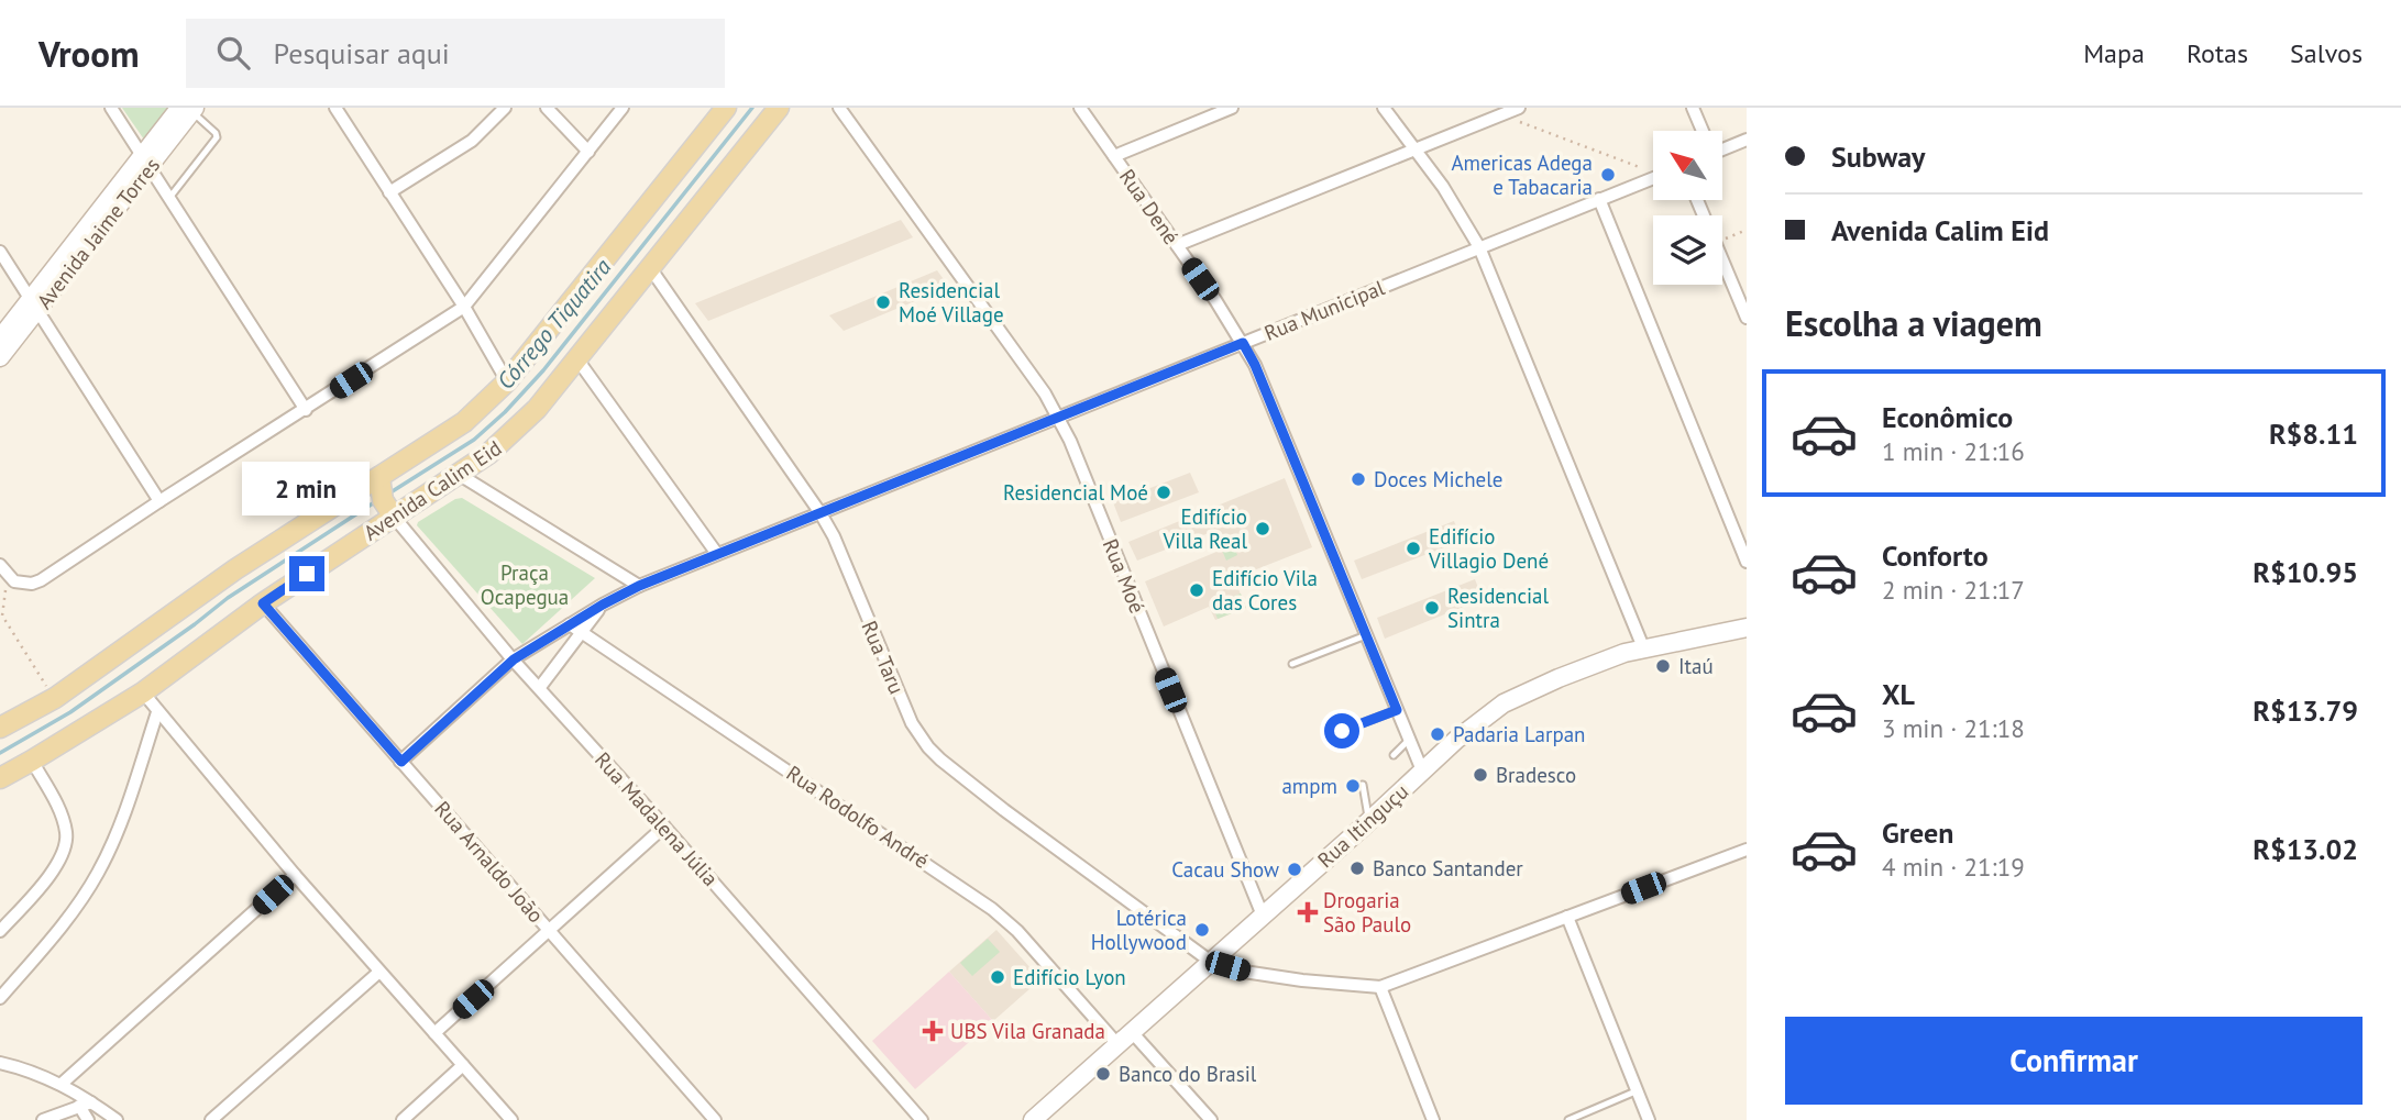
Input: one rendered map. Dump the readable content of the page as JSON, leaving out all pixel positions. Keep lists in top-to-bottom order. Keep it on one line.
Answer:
{"streets":{"main road":["Avenida Jaime Torres","Avenida Calim Eid","Rua Itinguçu"],"street":["Rua Dené","Rua Municipal","Rua Moé","Rua Taru","Rua Rodolfo André","Rua Madalena Júlia","Rua Arnaldo João"]},"crossings":[["Rua Dené","Rua Municipal"],["Rua Dené","Rua Itinguçu"],["Rua Municipal","Rua Moé"],["Rua Municipal","Rua Taru"],["Avenida Calim Eid","Rua Taru"],["Avenida Calim Eid","Rua Madalena Júlia"],["Avenida Calim Eid","Rua Arnaldo João"],["Rua Moé","Rua Itinguçu"],["Rua Taru","Rua Itinguçu"],["Rua Rodolfo André","Rua Itinguçu"]],"water":["Córrego Tiquatira"],"parks":["Praça Ocapegua"],"places":{"other":["Americas Adega e Tabacaria","Residencial Moé Village","Doces Michele","Residencial Moé","Edifício Villa Real","Edifício Villagio Dené","Edifício Vila das Cores","Residencial Sintra","Itaú","Padaria Larpan","Bradesco","ampm","Banco Santander","Cacau Show","Lotérica Hollywood","Edifício Lyon","Banco do Brasil"],"health":["Drogaria São Paulo","UBS Vila Granada"]},"north":"top left","page":{"header":"Vroom","search":"Pesquisar aqui","nav":["Mapa","Rotas","Salvos"],"banner":["Subway","Avenida Calim Eid"],"heading":"Escolha a viagem","list":[{"name":"Econômico","note":"1 min · 21:16","value":"R$8.11"},{"name":"Conforto","note":"2 min · 21:17","value":"R$10.95"},{"name":"XL","note":"3 min · 21:18","value":"R$13.79"},{"name":"Green","note":"4 min · 21:19","value":"R$13.02"}],"bubble":"2 min","buttons":"Confirmar"}}
